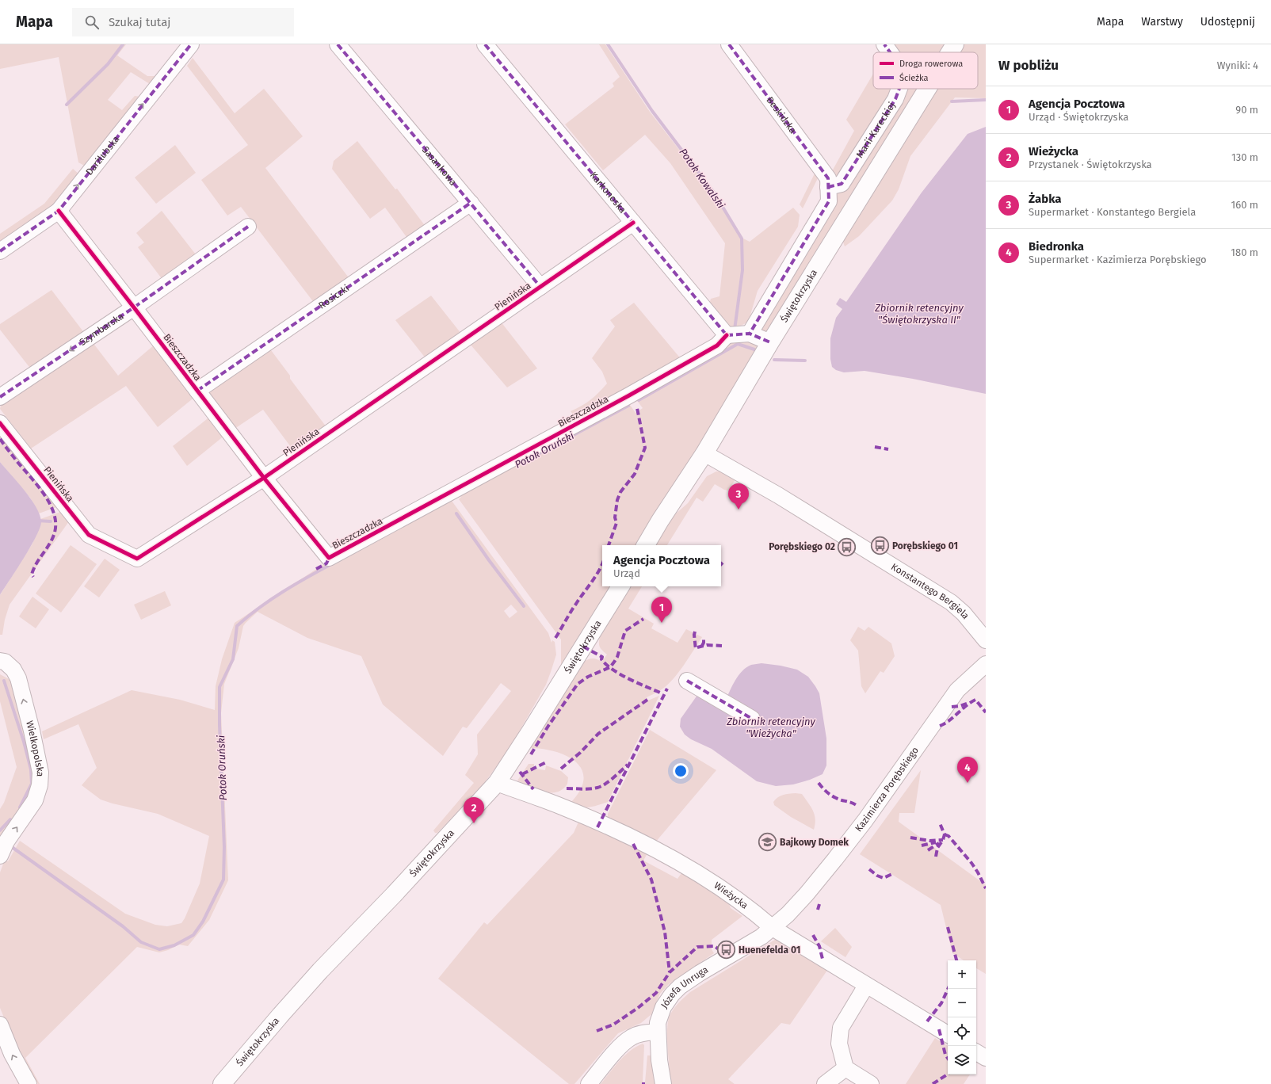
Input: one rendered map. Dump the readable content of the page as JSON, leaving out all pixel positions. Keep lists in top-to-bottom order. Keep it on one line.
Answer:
{"streets":{"main road":["Świętokrzyska"],"street":["Beskidzka","Marii Kureckiej","Darżlubska","Sasankowa","Karkonoska","Pienińska","Rosiczki","Szymbarska","Bieszczadzka","Konstantego Bergiela","Wielkopolska","Kazimierza Porębskiego","Wieżycka","Józefa Unruga"]},"crossings":[["Beskidzka","Marii Kureckiej"],["Darżlubska","Bieszczadzka"],["Sasankowa","Pienińska"],["Sasankowa","Rosiczki"],["Karkonoska","Pienińska"],["Karkonoska","Bieszczadzka"],["Świętokrzyska","Konstantego Bergiela"],["Świętokrzyska","Wieżycka"],["Pienińska","Bieszczadzka"],["Rosiczki","Bieszczadzka"],["Szymbarska","Bieszczadzka"],["Kazimierza Porębskiego","Wieżycka"],["Kazimierza Porębskiego","Józefa Unruga"],["Wieżycka","Józefa Unruga"]],"one_way":["Darżlubska","Szymbarska","Wielkopolska"],"water":["Potok Kowalski","Zbiornik retencyjny \"Świętokrzyska II\"","Potok Oruński","Zbiornik retencyjny \"Wieżycka\""],"places":{"bus stop":["Porębskiego 01","Porębskiego 02","Huenefelda 01"],"school or university":["Bajkowy Domek"]},"legend":["Droga rowerowa","Ścieżka"],"page":{"header":"Mapa","search":"Szukaj tutaj","nav":["Mapa","Warstwy","Udostępnij"],"heading":["W pobliżu","Wyniki: 4"],"list":[{"mark":"1","name":"Agencja Pocztowa","note":"Urząd · Świętokrzyska","value":"90 m"},{"mark":"2","name":"Wieżycka","note":"Przystanek · Świętokrzyska","value":"130 m"},{"mark":"3","name":"Żabka","note":"Supermarket · Konstantego Bergiela","value":"160 m"},{"mark":"4","name":"Biedronka","note":"Supermarket · Kazimierza Porębskiego","value":"180 m"}],"pins":["3","1","4","2"],"popup":["Agencja Pocztowa","Urząd"],"map_buttons":["+","−"]}}
